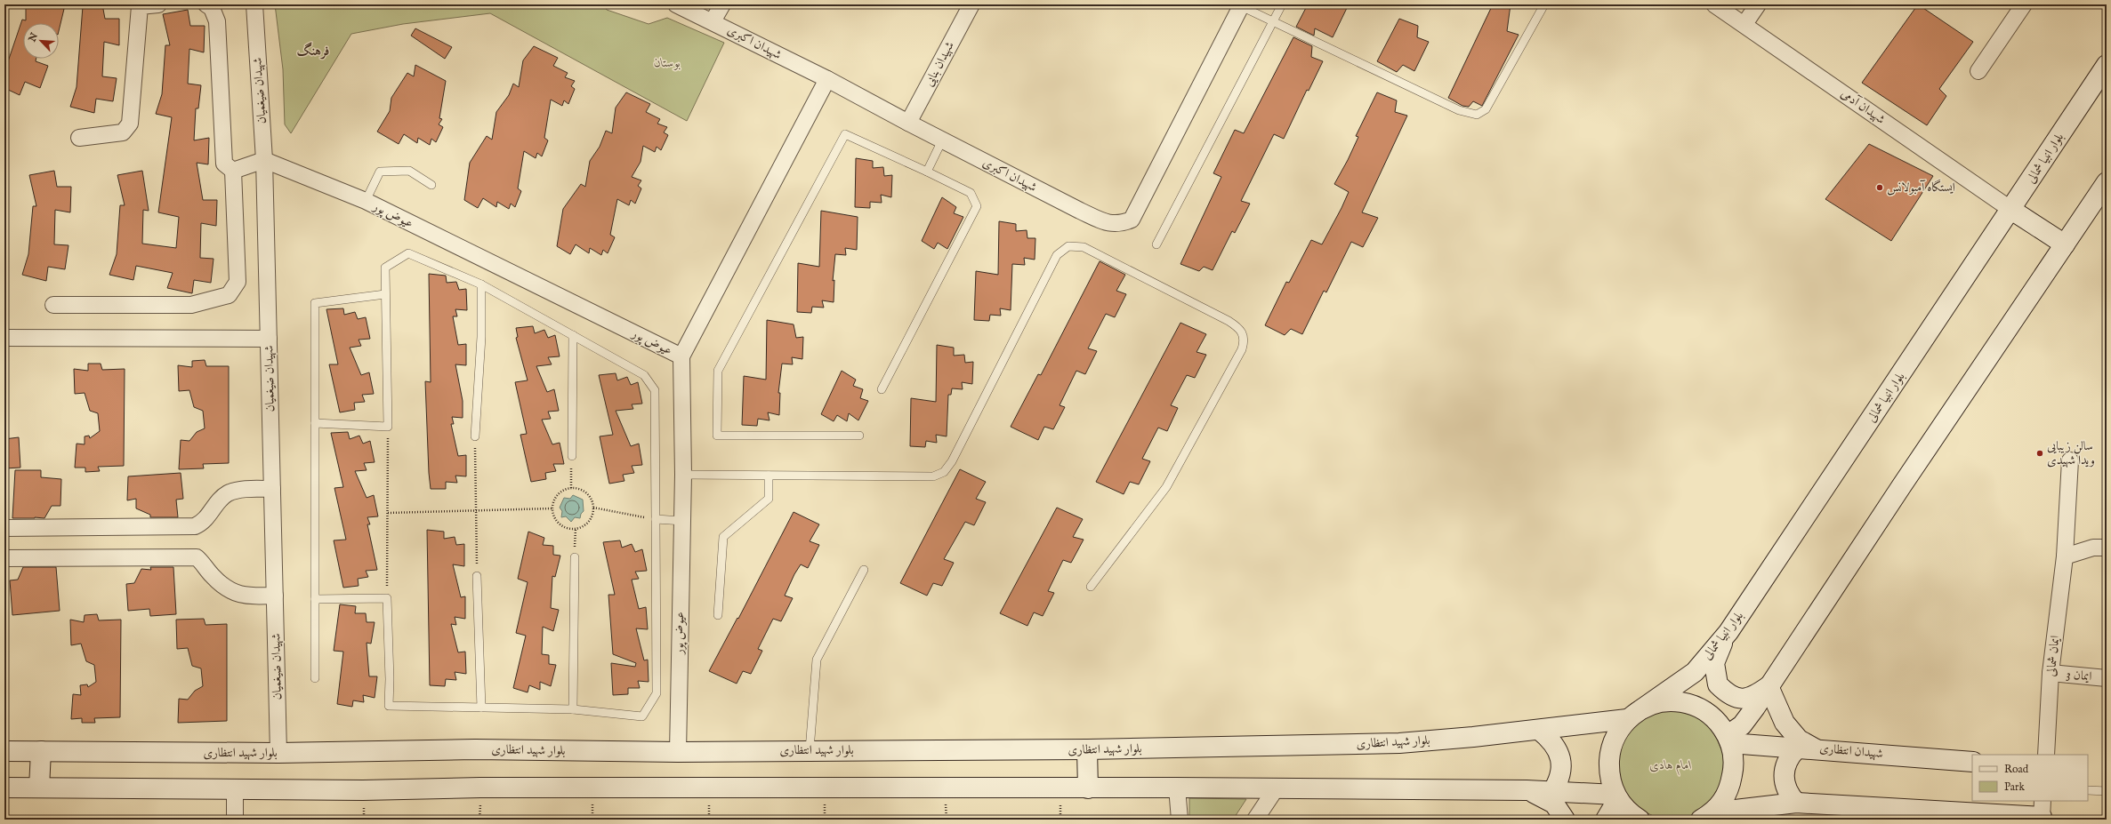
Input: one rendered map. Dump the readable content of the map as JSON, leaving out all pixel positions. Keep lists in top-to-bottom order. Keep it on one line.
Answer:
{"streets":{"main road":["بلوار انبیا شمالی","بلوار شهید انتظاری","شهیدان انتظاری"],"street":["شهیدان اکبری","شهیدان بنایی","شهیدان ضیغمیان","شهیدان آدمی","عیوض پور","ایمان شمالی","ایمان 3"]},"crossings":[["شهیدان اکبری","شهیدان بنایی"],["شهیدان ضیغمیان","عیوض پور"],["شهیدان ضیغمیان","بلوار شهید انتظاری"],["شهیدان آدمی","بلوار انبیا شمالی"],["بلوار انبیا شمالی","بلوار شهید انتظاری"],["عیوض پور","بلوار شهید انتظاری"],["ایمان شمالی","ایمان 3"],["بلوار شهید انتظاری","شهیدان انتظاری"]],"districts":["فرهنگ"],"parks":["بوستان","امام هادی"],"places":["ایستگاه آمبولانس","سالن زیبایی ویدا شهیدی"],"legend":["Road","Park"],"north":"top left"}
